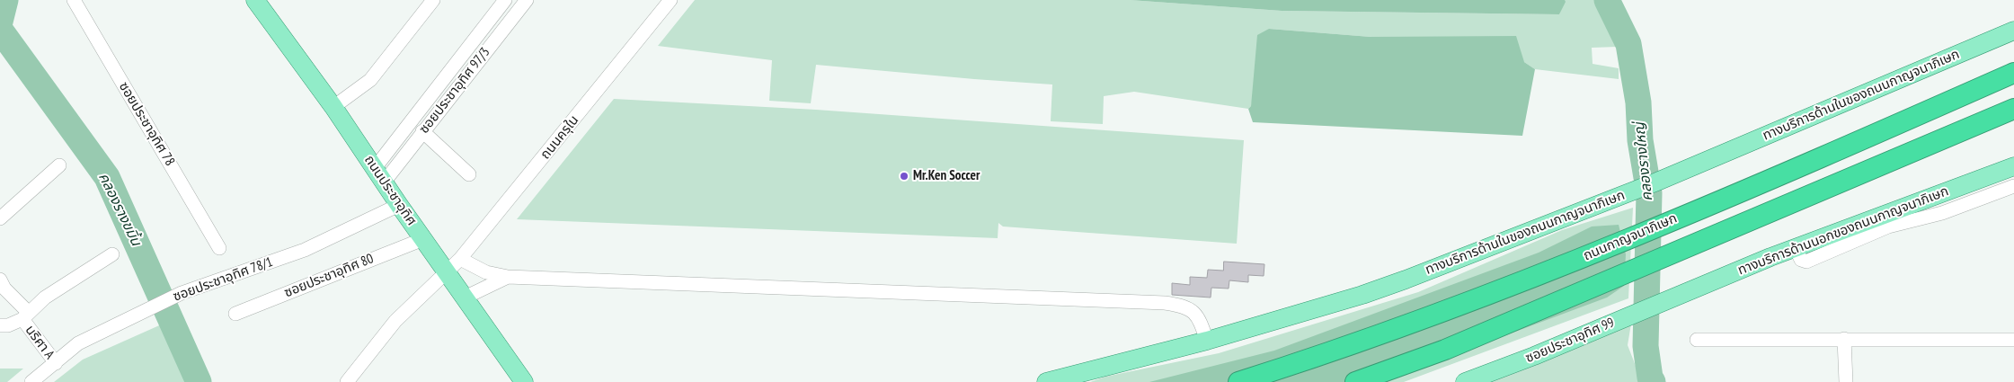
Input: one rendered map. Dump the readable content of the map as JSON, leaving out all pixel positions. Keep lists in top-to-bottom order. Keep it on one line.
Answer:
{"streets":{"highway":["ถนนกาญจนาภิเษก"],"main road":["ทางบริการด้านในของถนนกาญจนาภิเษก","ถนนประชาอุทิศ","ทางบริการด้านนอกของถนนกาญจนาภิเษก","ซอยประชาอุทิศ 99"],"street":["ซอยประชาอุทิศ 97/3","ซอยประชาอุทิศ 78","ถนนครุใน","ซอยประชาอุทิศ 80","ซอยประชาอุทิศ 78/1","นริศา A"]},"crossings":[["ซอยประชาอุทิศ 97/3","ถนนประชาอุทิศ"],["ถนนครุใน","ถนนประชาอุทิศ"],["ถนนประชาอุทิศ","ซอยประชาอุทิศ 80"],["ถนนประชาอุทิศ","ซอยประชาอุทิศ 78/1"],["ทางบริการด้านนอกของถนนกาญจนาภิเษก","ซอยประชาอุทิศ 99"],["ซอยประชาอุทิศ 78/1","นริศา A"]],"water":["คลองรางใหญ่","คลองรางขมิ้น"],"places":["Mr.Ken Soccer"]}
